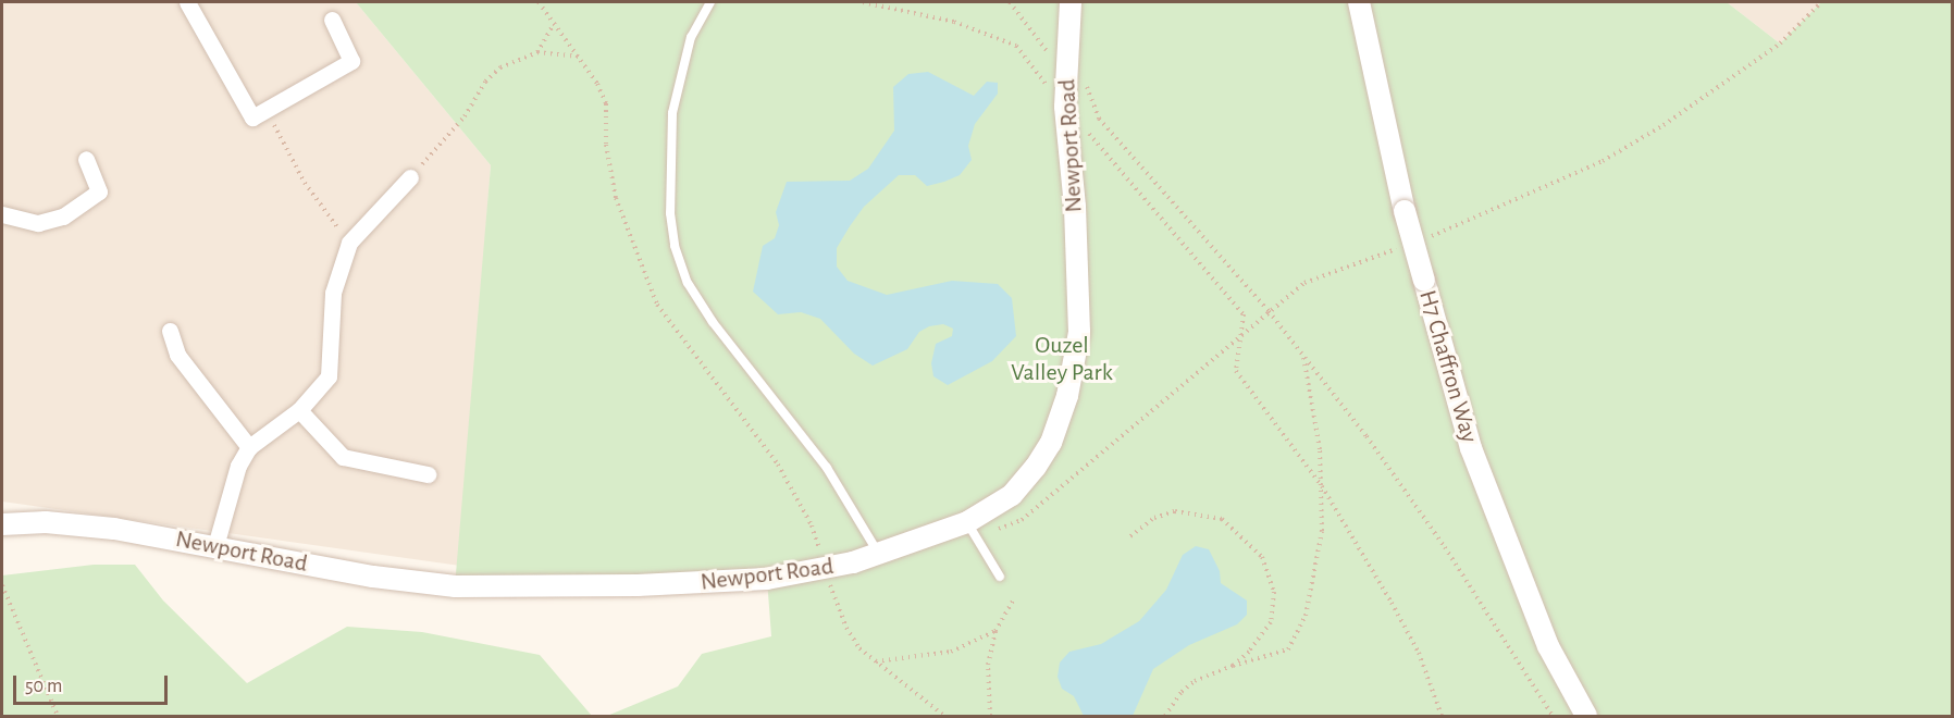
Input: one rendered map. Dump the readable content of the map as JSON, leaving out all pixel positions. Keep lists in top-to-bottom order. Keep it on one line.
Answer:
{"streets":{"street":["Newport Road","H7 Chaffron Way"]},"parks":["Ouzel Valley Park"],"scale_bar":"50 m"}
